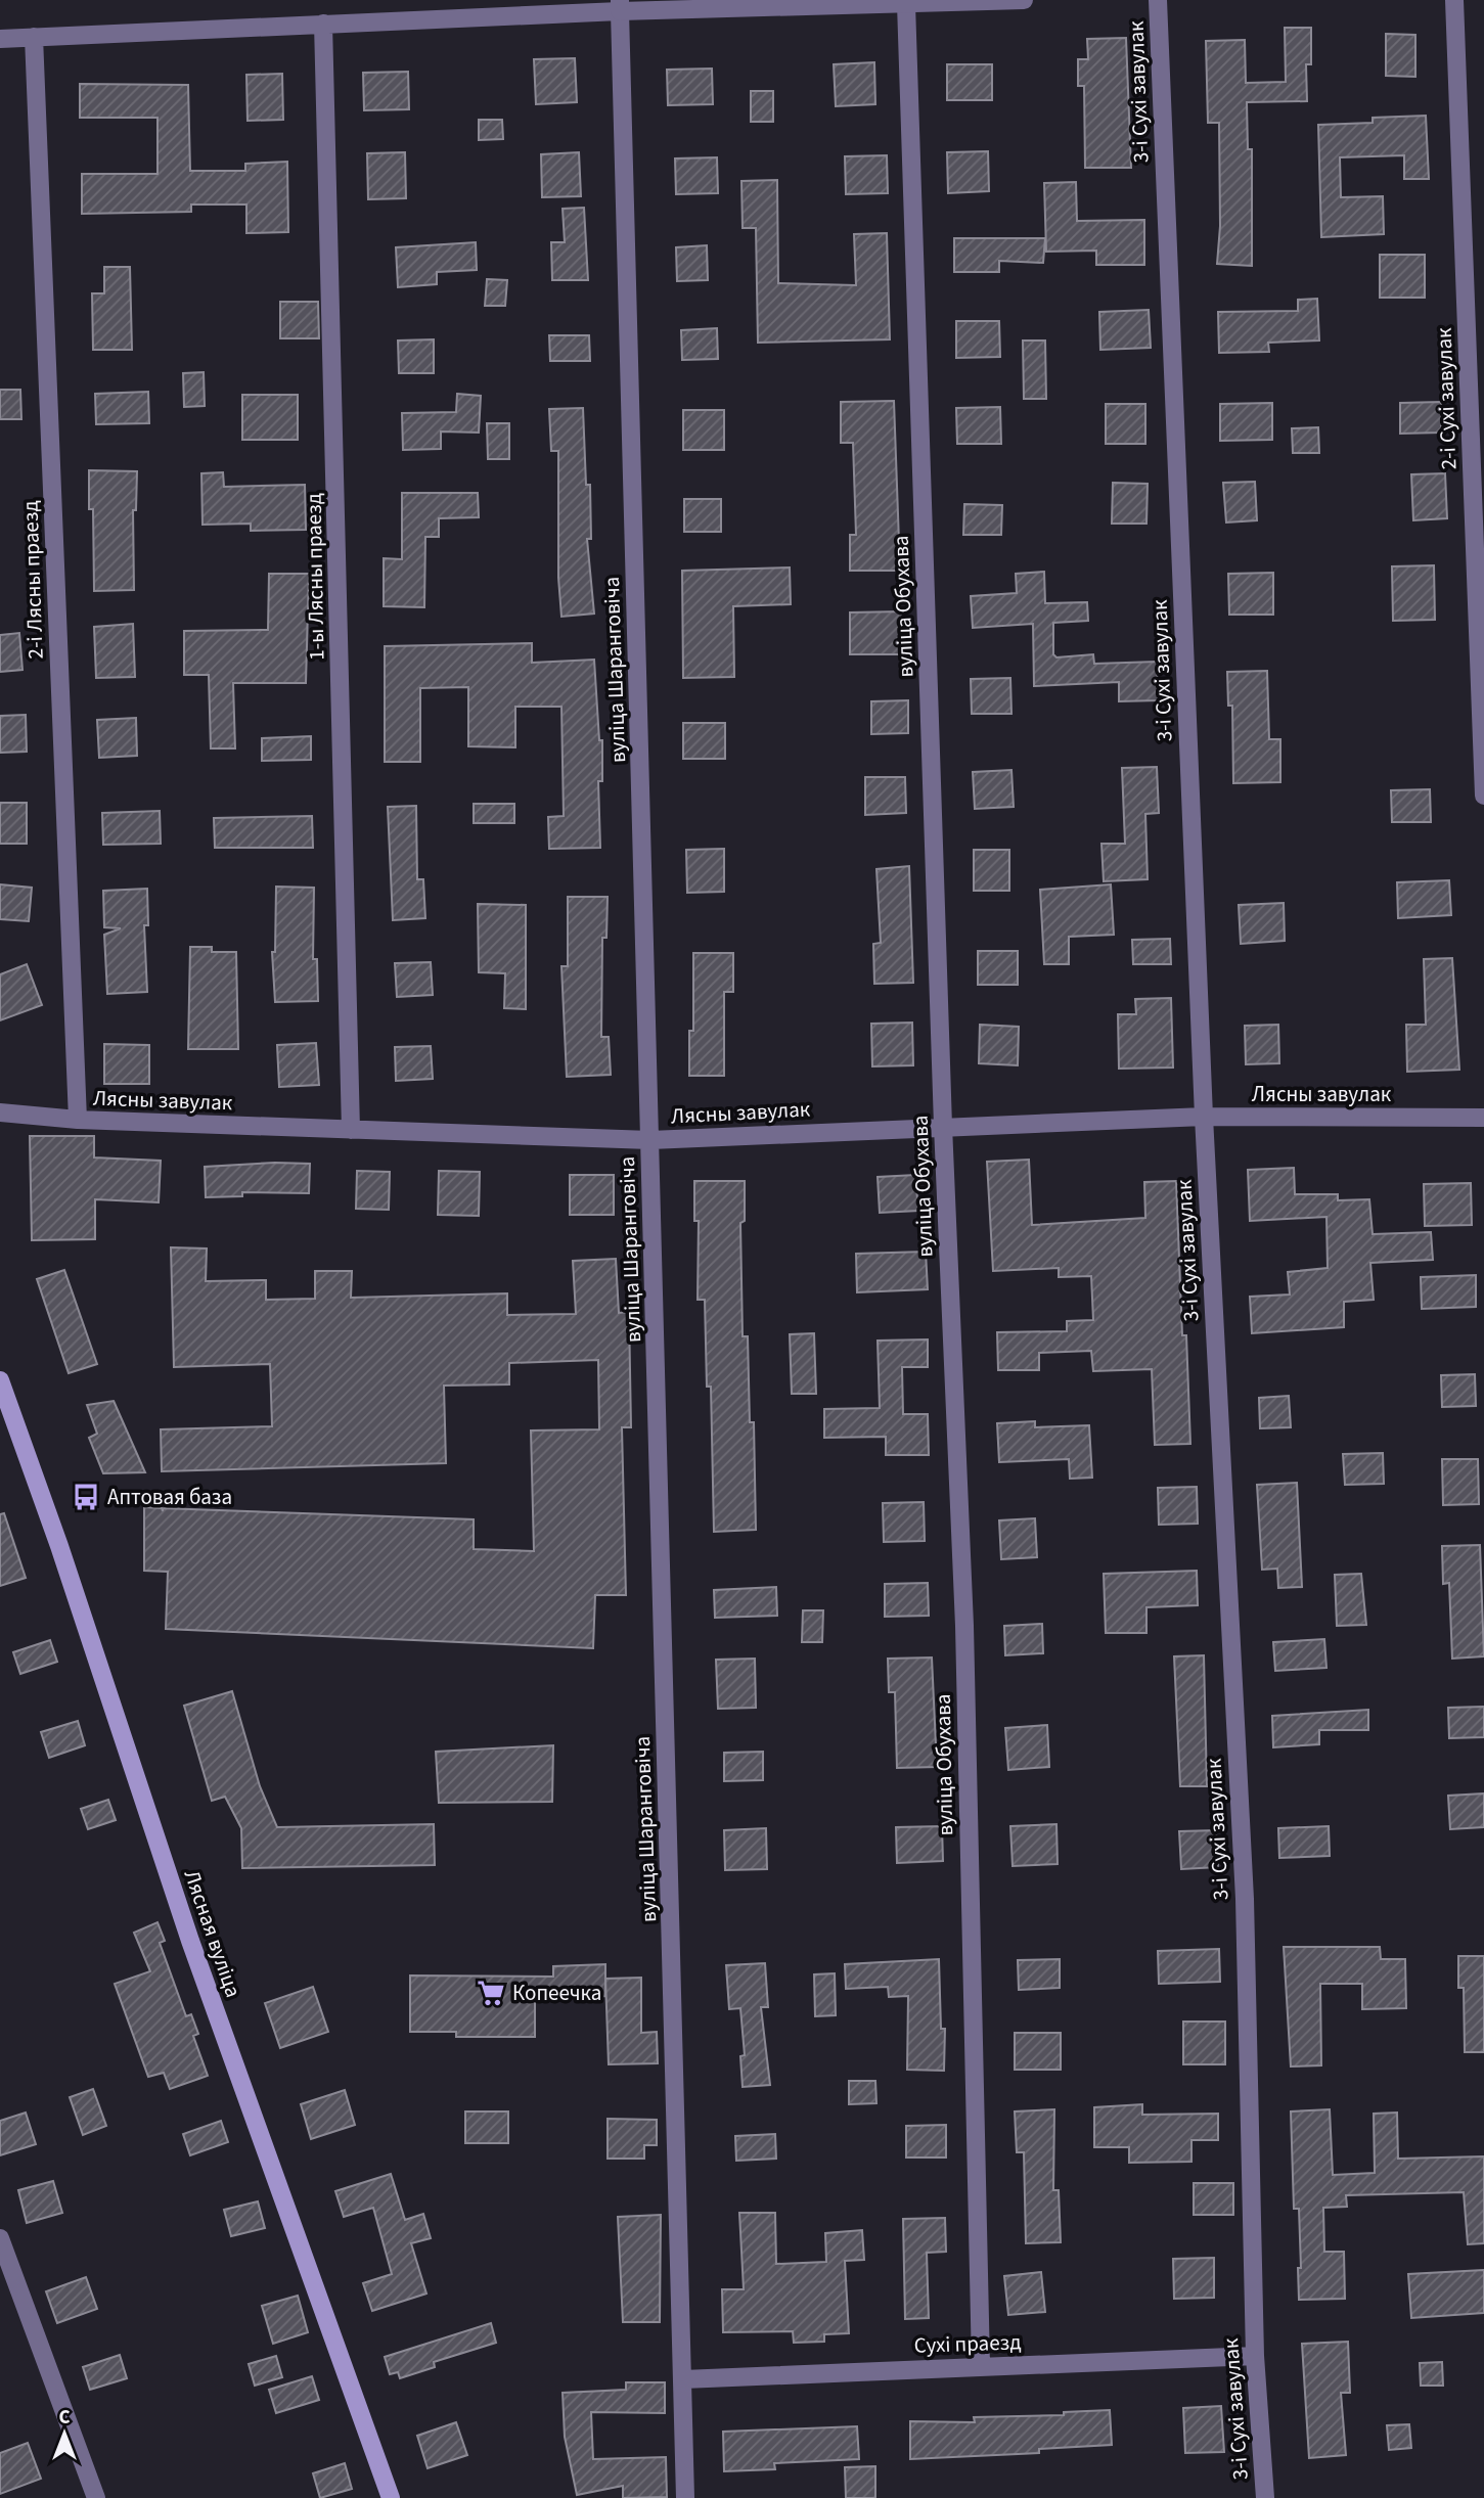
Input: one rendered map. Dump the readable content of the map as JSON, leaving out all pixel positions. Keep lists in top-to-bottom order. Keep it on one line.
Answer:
{"streets":{"main road":["Лясная вуліца"],"street":["3-і Сухі завулак","2-і Сухі завулак","1-ы Лясны праезд","2-і Лясны праезд","вуліца Обухава","вуліца Шаранговіча","Лясны завулак","Сухі праезд"]},"crossings":[["3-і Сухі завулак","Лясны завулак"],["3-і Сухі завулак","Сухі праезд"],["1-ы Лясны праезд","Лясны завулак"],["2-і Лясны праезд","Лясны завулак"],["вуліца Обухава","Лясны завулак"],["вуліца Обухава","Сухі праезд"],["вуліца Шаранговіча","Лясны завулак"],["вуліца Шаранговіча","Сухі праезд"]],"places":{"bus stop":["Аптовая база"],"supermarket":["Копеечка"]},"north":"top"}
